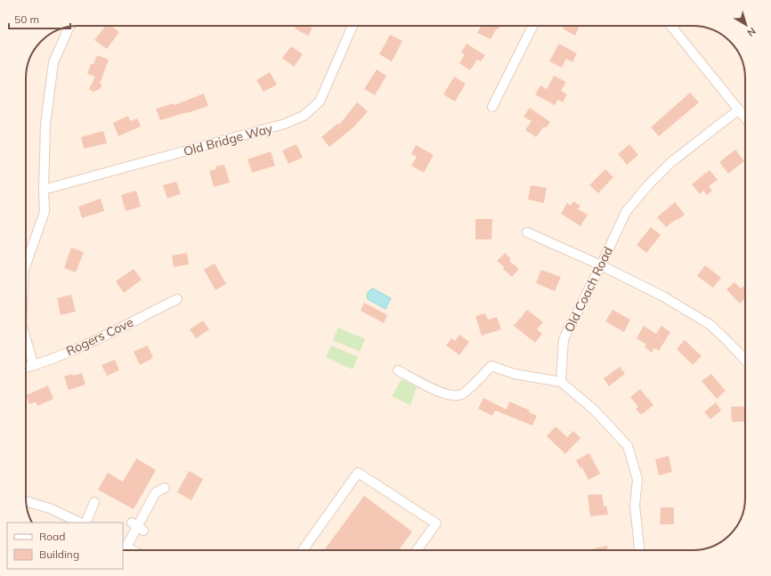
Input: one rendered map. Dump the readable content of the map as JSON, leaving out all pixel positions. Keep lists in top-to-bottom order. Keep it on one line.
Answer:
{"streets":{"street":["Old Bridge Way","Old Coach Road","Rogers Cove"]},"legend":["Road","Building"],"scale_bar":"50 m","north":"bottom right"}
